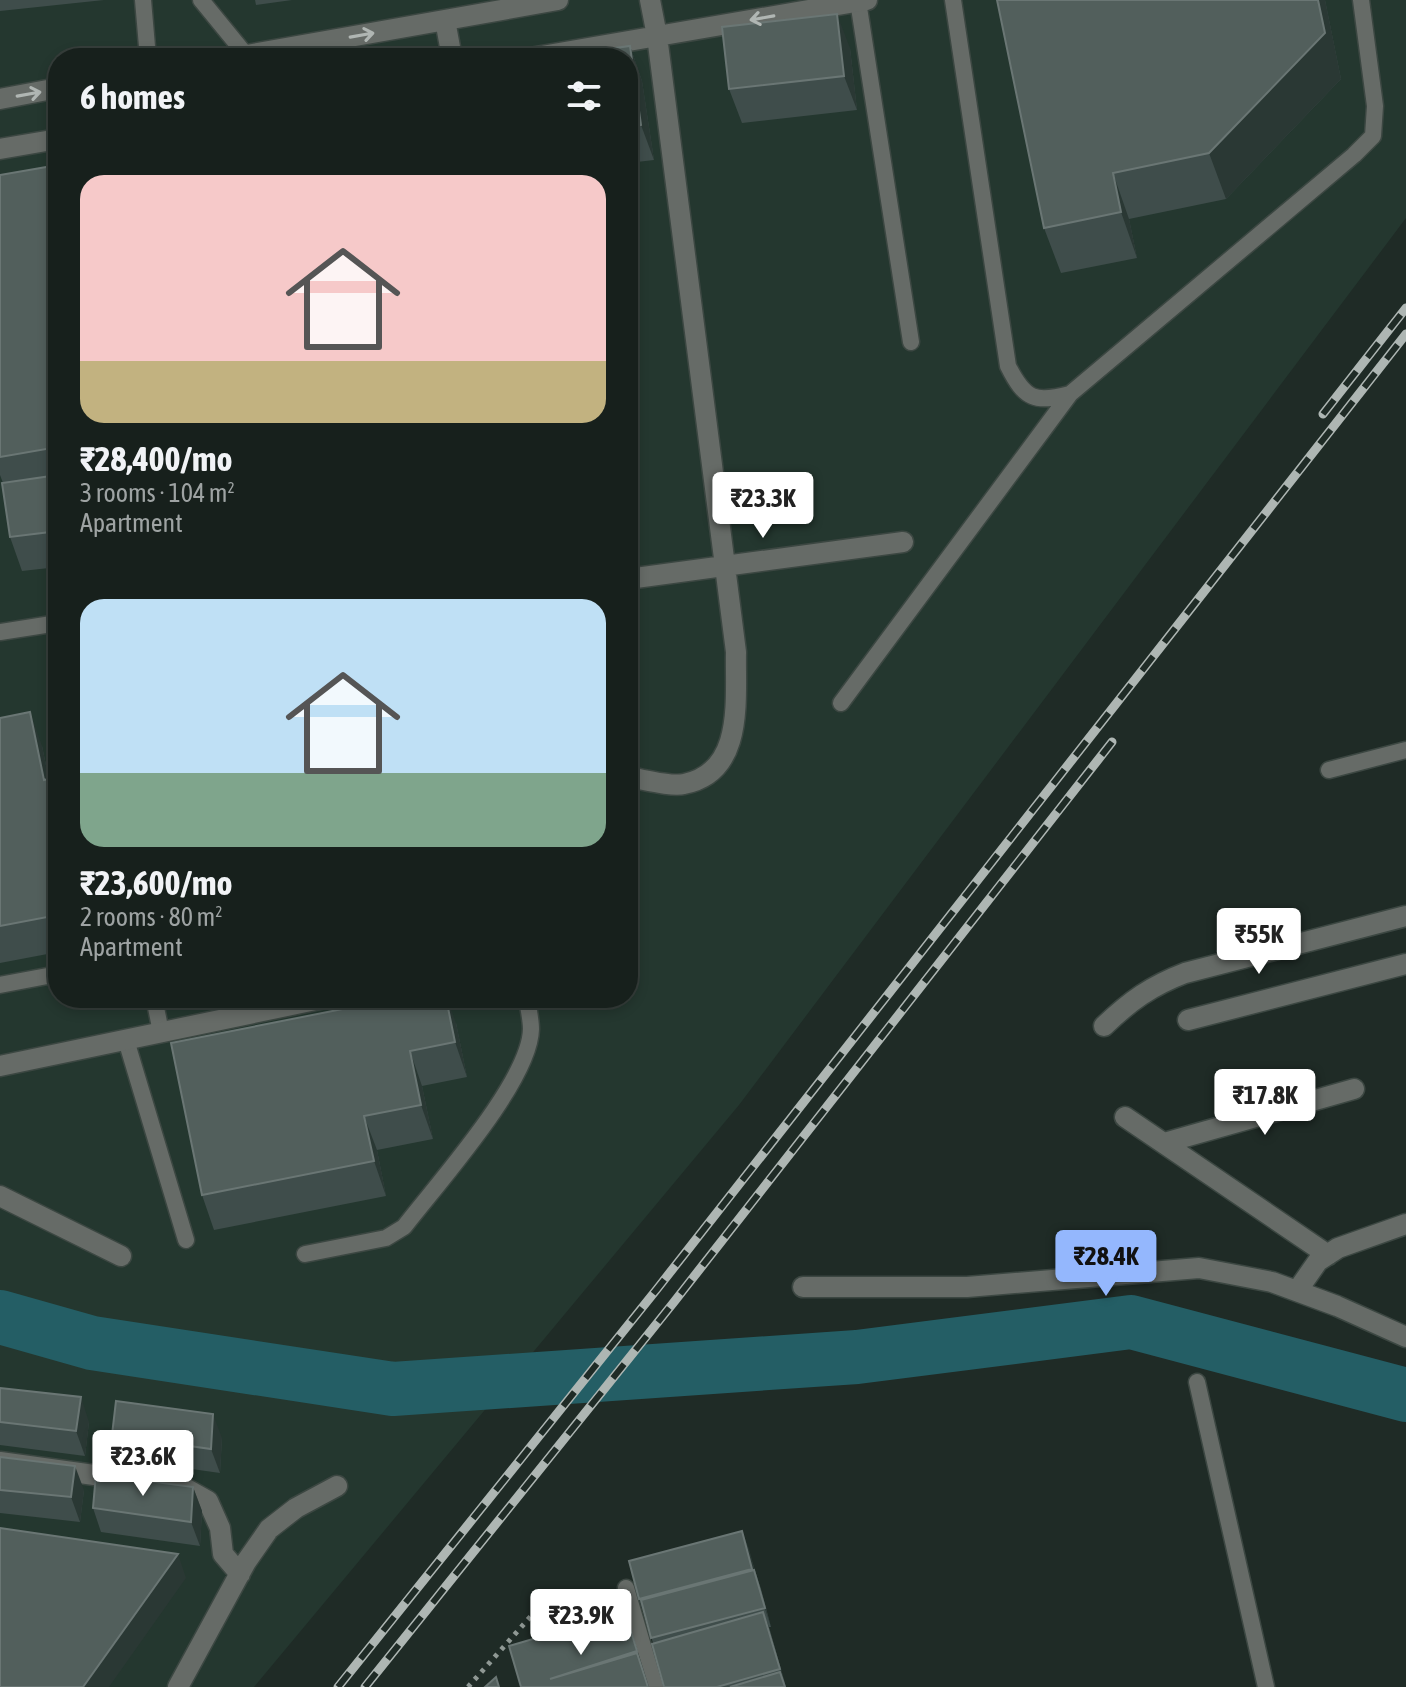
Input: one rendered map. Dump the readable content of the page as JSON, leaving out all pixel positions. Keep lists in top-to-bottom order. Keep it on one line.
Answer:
{"page":{"heading":"6 homes","list":[{"name":"₹28,400/mo","note":"3 rooms · 104 m² · Apartment"},{"name":"₹23,600/mo","note":"2 rooms · 80 m² · Apartment"}],"price":["₹23.3K","₹55K","₹17.8K","₹28.4K","₹23.6K","₹23.9K"]}}
